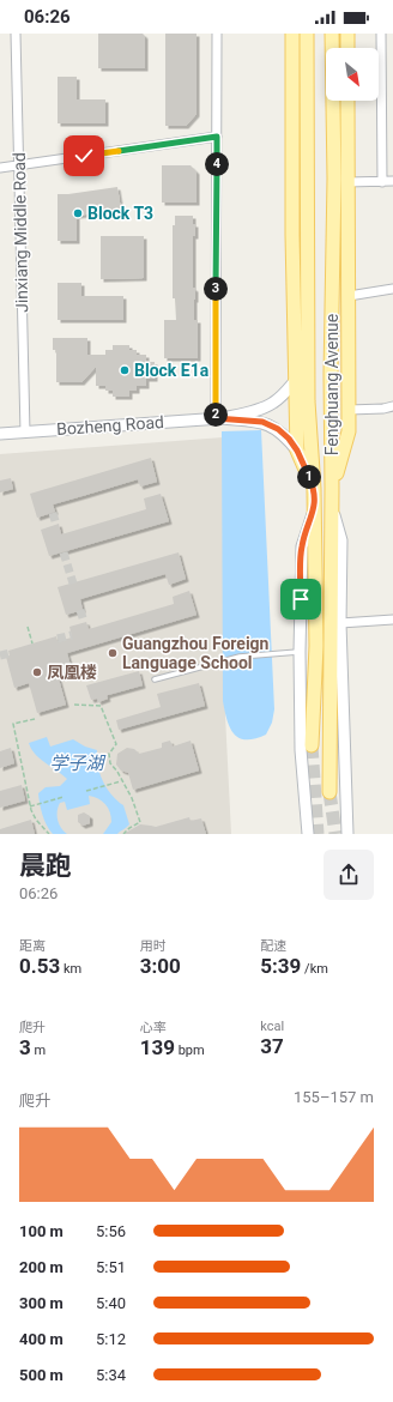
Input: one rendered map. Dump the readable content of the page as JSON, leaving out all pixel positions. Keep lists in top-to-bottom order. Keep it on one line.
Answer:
{"streets":{"main road":["Fenghuang Avenue","Bozheng Road"],"street":["Jinxiang Middle Road"]},"crossings":[["Jinxiang Middle Road","Bozheng Road"]],"water":["学子湖"],"places":["Block T3","Block E1a","Guangzhou Foreign Language School","凤凰楼"],"north":"bottom right","page":{"status":"06:26","pins":["4","3","2","1"],"heading":["晨跑","06:26"],"stats":[["距离","0.53 km"],["用时","3:00"],["配速","5:39 /km"],["爬升","3 m"],["心率","139 bpm"],["kcal","37"]],"chart":["爬升","155–157 m"],"list":[{"name":"100 m","note":"5:56"},{"name":"200 m","note":"5:51"},{"name":"300 m","note":"5:40"},{"name":"400 m","note":"5:12"},{"name":"500 m","note":"5:34"}]}}
